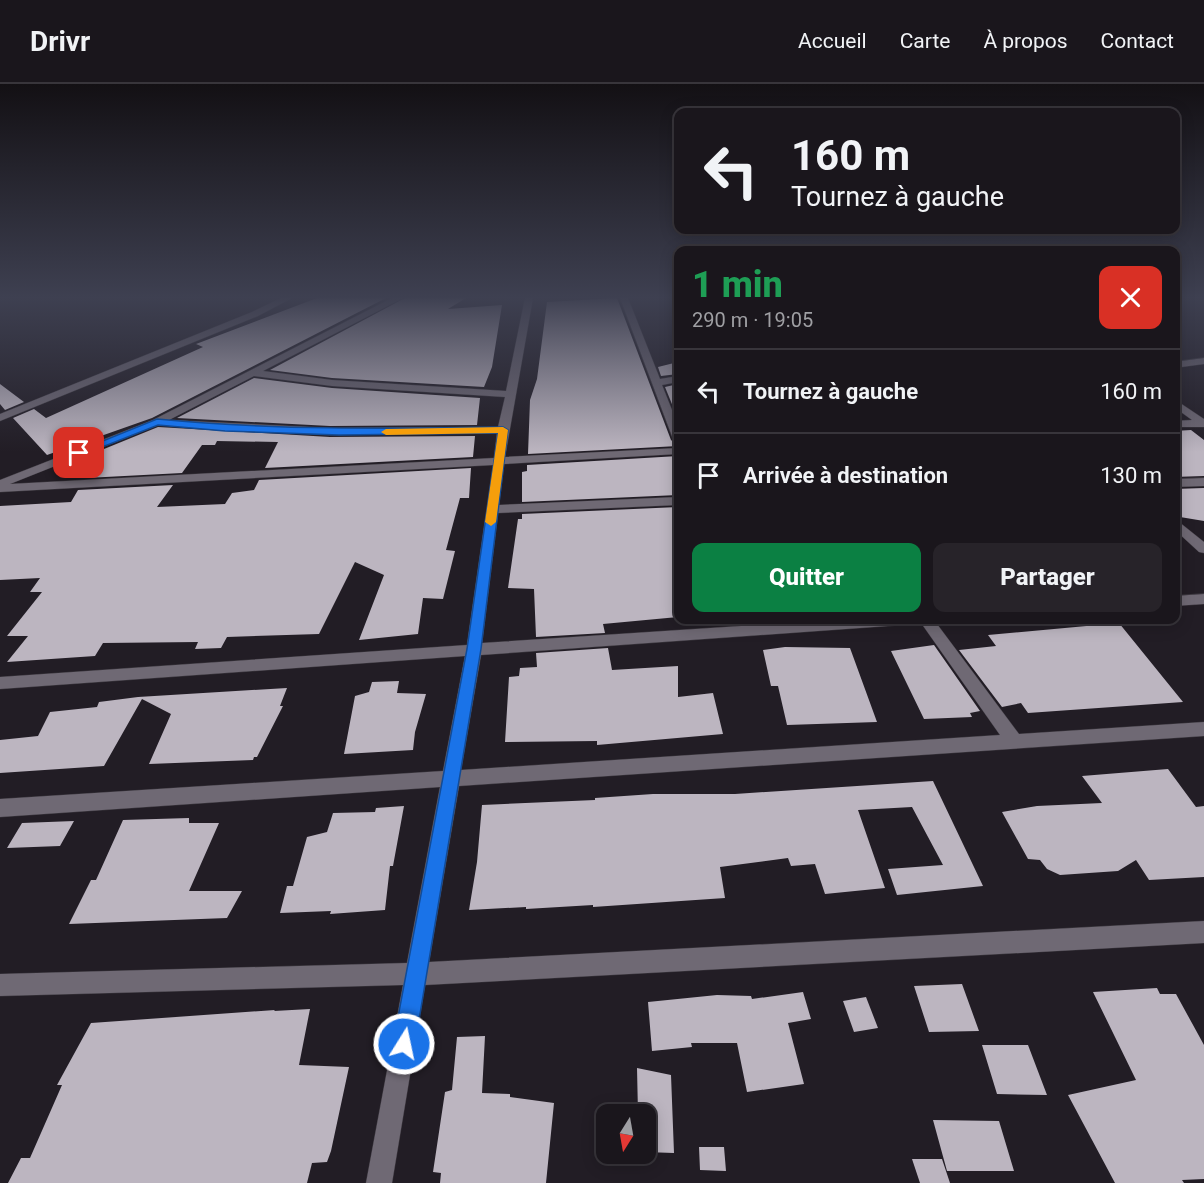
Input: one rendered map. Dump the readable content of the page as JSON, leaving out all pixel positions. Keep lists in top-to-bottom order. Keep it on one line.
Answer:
{"north":"bottom","page":{"header":"Drivr","nav":["Accueil","Carte","À propos","Contact"],"turn":["160 m","Tournez à gauche"],"heading":["1 min","290 m · 19:05"],"list":[{"name":"Tournez à gauche","value":"160 m"},{"name":"Arrivée à destination","value":"130 m"}],"buttons":["Quitter","Partager"]}}
